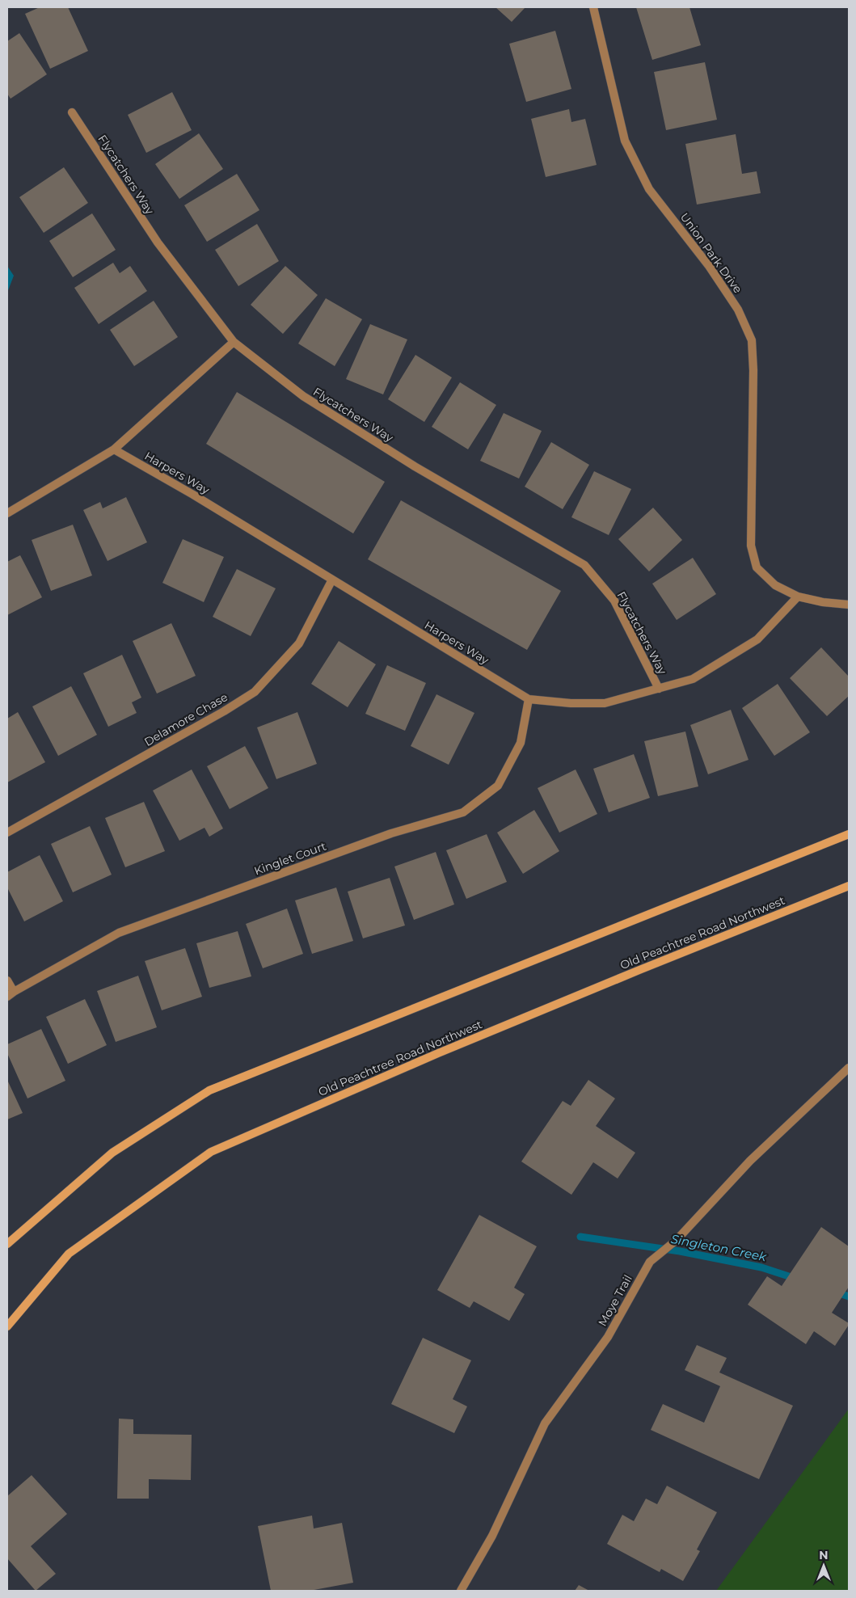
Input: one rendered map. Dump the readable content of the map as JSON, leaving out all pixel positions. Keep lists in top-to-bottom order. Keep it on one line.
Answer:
{"streets":{"main road":["Old Peachtree Road Northwest"],"street":["Flycatchers Way","Union Park Drive","Harpers Way","Delamore Chase","Kinglet Court","Moye Trail"]},"crossings":[["Flycatchers Way","Harpers Way"],["Union Park Drive","Harpers Way"],["Harpers Way","Delamore Chase"],["Harpers Way","Kinglet Court"]],"water":["Singleton Creek"],"north":"top"}
